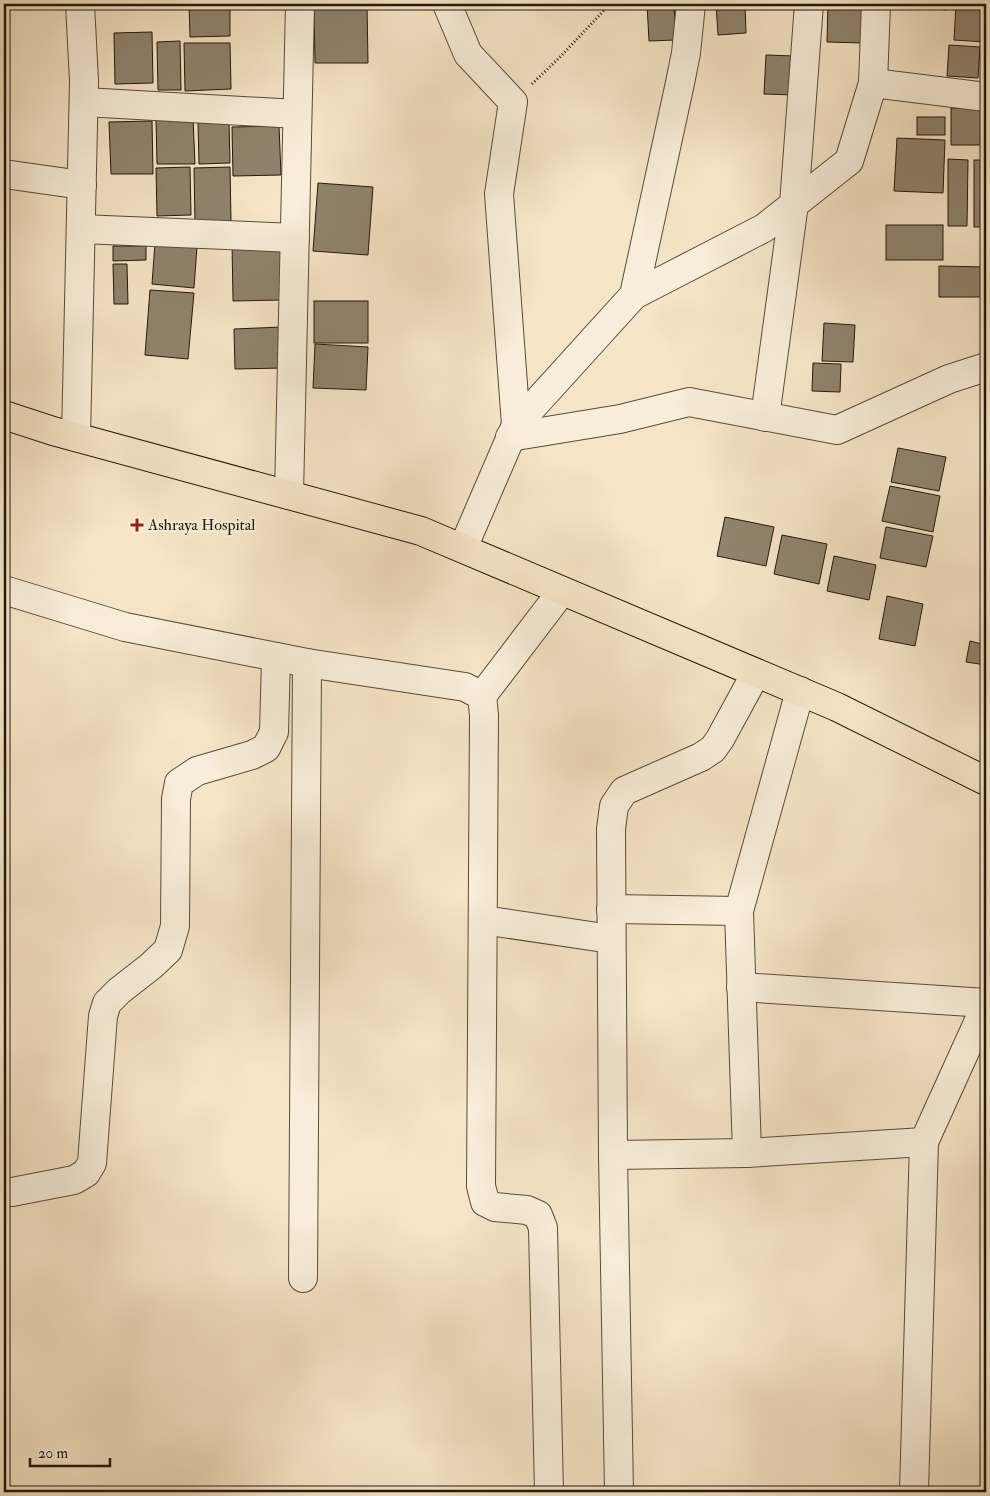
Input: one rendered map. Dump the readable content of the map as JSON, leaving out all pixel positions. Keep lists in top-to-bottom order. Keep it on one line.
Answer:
{"places":{"health":["Ashraya Hospital"]},"scale_bar":"20 m"}
